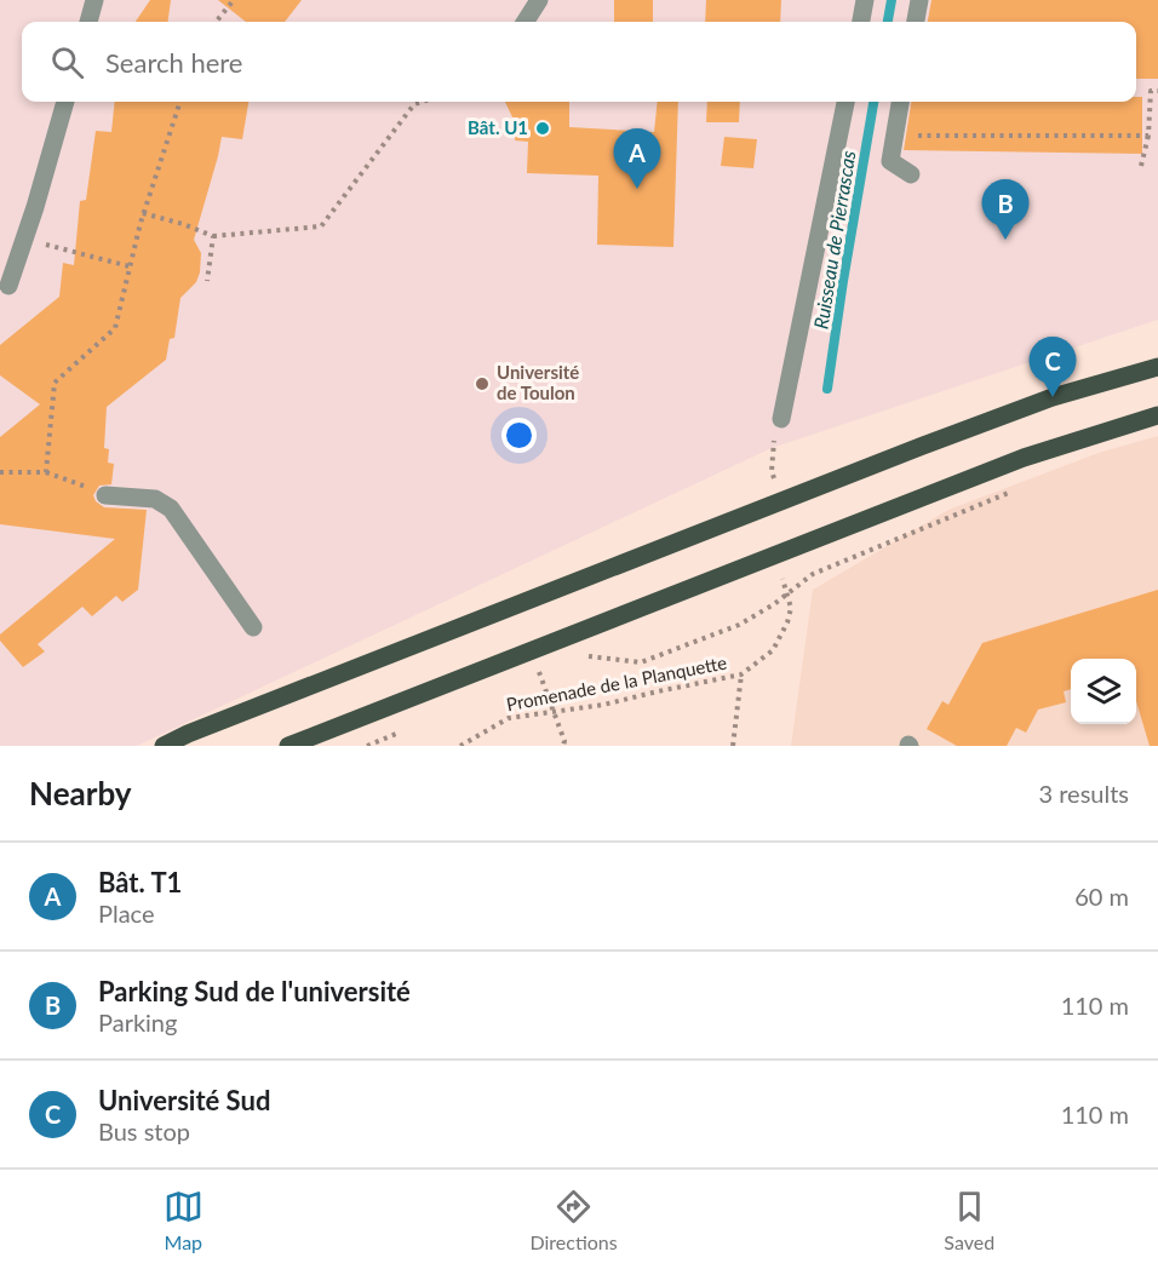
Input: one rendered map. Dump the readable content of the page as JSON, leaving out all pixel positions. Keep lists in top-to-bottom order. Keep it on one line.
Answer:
{"streets":{"path":["Promenade de la Planquette"]},"water":["Ruisseau de Pierrascas"],"places":["Bât. U1","Université de Toulon"],"page":{"search":"Search here","pins":["A","B","C"],"heading":["Nearby","3 results"],"list":[{"mark":"A","name":"Bât. T1","note":"Place","value":"60 m"},{"mark":"B","name":"Parking Sud de l'université","note":"Parking","value":"110 m"},{"mark":"C","name":"Université Sud","note":"Bus stop","value":"110 m"}],"nav":["Map","Directions","Saved"]}}
